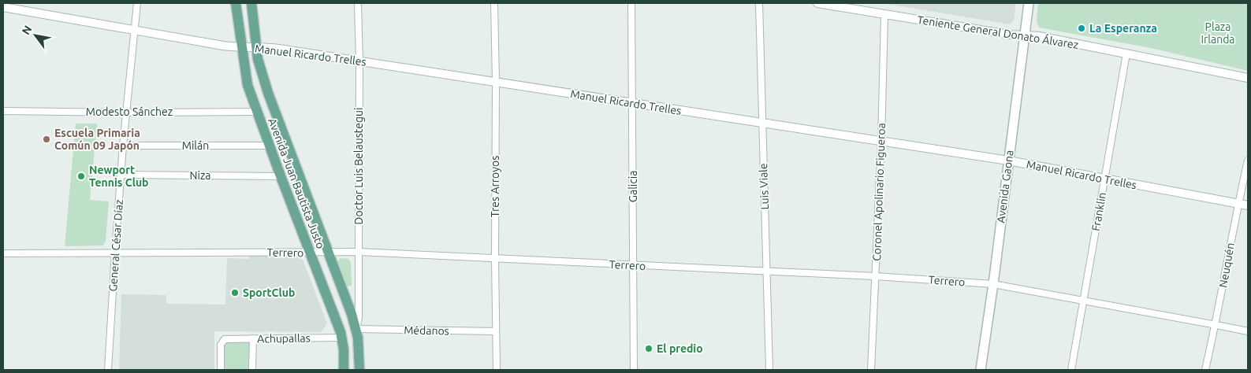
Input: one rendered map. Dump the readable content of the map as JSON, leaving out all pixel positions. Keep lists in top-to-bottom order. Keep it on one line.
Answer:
{"streets":{"main road":["Avenida Juan Bautista Justo","Avenida Gaona"],"street":["Teniente General Donato Álvarez","Manuel Ricardo Trelles","Modesto Sánchez","Milán","Doctor Luis Belaustegui","Niza","Tres Arroyos","Galicia","Luis Viale","Coronel Apolinario Figueroa","Franklin","General César Díaz","Terrero","Neuquén","Médanos","Achupallas"]},"crossings":[["Teniente General Donato Álvarez","Avenida Gaona"],["Teniente General Donato Álvarez","Coronel Apolinario Figueroa"],["Teniente General Donato Álvarez","Franklin"],["Manuel Ricardo Trelles","Doctor Luis Belaustegui"],["Manuel Ricardo Trelles","Avenida Juan Bautista Justo"],["Manuel Ricardo Trelles","Tres Arroyos"],["Manuel Ricardo Trelles","Galicia"],["Manuel Ricardo Trelles","Luis Viale"],["Manuel Ricardo Trelles","Avenida Gaona"],["Manuel Ricardo Trelles","Coronel Apolinario Figueroa"],["Manuel Ricardo Trelles","Franklin"],["Manuel Ricardo Trelles","General César Díaz"],["Manuel Ricardo Trelles","Neuquén"],["Modesto Sánchez","Avenida Juan Bautista Justo"],["Modesto Sánchez","General César Díaz"],["Milán","Avenida Juan Bautista Justo"],["Milán","General César Díaz"],["Doctor Luis Belaustegui","Avenida Juan Bautista Justo"],["Doctor Luis Belaustegui","Terrero"],["Doctor Luis Belaustegui","Médanos"],["Niza","Avenida Juan Bautista Justo"],["Niza","General César Díaz"],["Avenida Juan Bautista Justo","Terrero"],["Avenida Juan Bautista Justo","Médanos"],["Avenida Juan Bautista Justo","Achupallas"],["Tres Arroyos","Terrero"],["Tres Arroyos","Médanos"],["Galicia","Terrero"],["Luis Viale","Terrero"],["Avenida Gaona","Terrero"],["Coronel Apolinario Figueroa","Terrero"],["Franklin","Terrero"],["General César Díaz","Terrero"],["Terrero","Neuquén"]],"parks":["Plaza Irlanda"],"places":["La Esperanza","Escuela Primaria Común 09 Japón","Newport Tennis Club","SportClub","El predio"],"north":"top left"}
